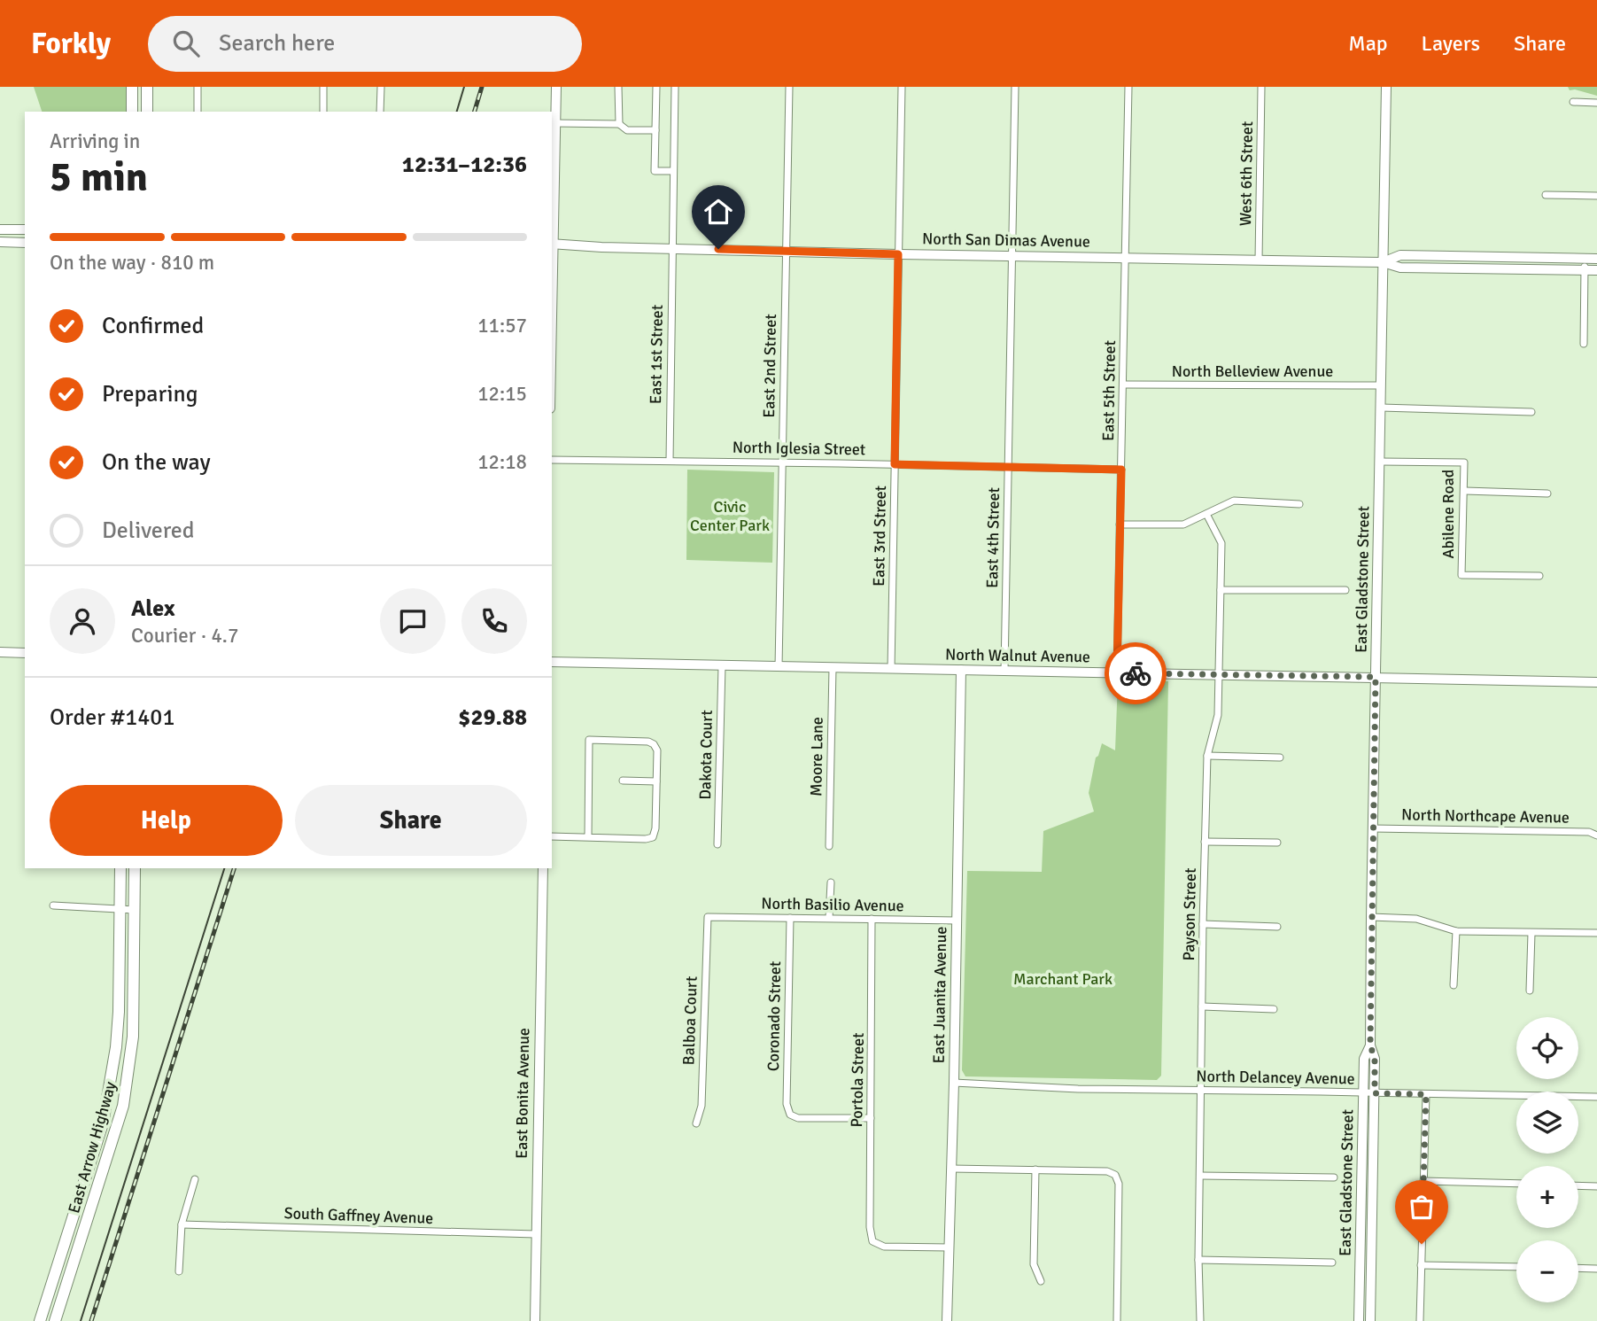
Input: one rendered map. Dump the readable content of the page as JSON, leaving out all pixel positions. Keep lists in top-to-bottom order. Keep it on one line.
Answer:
{"streets":{"main road":["North San Dimas Avenue","East Gladstone Street","North Walnut Avenue","East Juanita Avenue","East Bonita Avenue","East Arrow Highway"],"street":["West 6th Street","East 1st Street","East 2nd Street","North Belleview Avenue","East 5th Street","North Iglesia Street","Abilene Road","East 3rd Street","East 4th Street","Dakota Court","Moore Lane","North Northcape Avenue","North Basilio Avenue","Payson Street","Coronado Street","Balboa Court","North Delancey Avenue","Portola Street","South Gaffney Avenue"]},"crossings":[["West 6th Street","North San Dimas Avenue"],["North San Dimas Avenue","East 1st Street"],["North San Dimas Avenue","East 2nd Street"],["North San Dimas Avenue","East 5th Street"],["North San Dimas Avenue","East 3rd Street"],["North San Dimas Avenue","East 4th Street"],["North San Dimas Avenue","East Gladstone Street"],["East 1st Street","North Iglesia Street"],["East 2nd Street","North Iglesia Street"],["East 2nd Street","North Walnut Avenue"],["North Belleview Avenue","East 5th Street"],["North Belleview Avenue","East Gladstone Street"],["East 5th Street","North Iglesia Street"],["East 5th Street","North Walnut Avenue"],["North Iglesia Street","East 3rd Street"],["North Iglesia Street","East 4th Street"],["Abilene Road","East Gladstone Street"],["East 3rd Street","North Walnut Avenue"],["East 4th Street","North Walnut Avenue"],["East Gladstone Street","North Walnut Avenue"],["East Gladstone Street","North Northcape Avenue"],["East Gladstone Street","North Delancey Avenue"],["North Walnut Avenue","Dakota Court"],["North Walnut Avenue","Moore Lane"],["North Walnut Avenue","Payson Street"],["North Walnut Avenue","East Juanita Avenue"],["North Basilio Avenue","East Juanita Avenue"],["North Basilio Avenue","Coronado Street"],["North Basilio Avenue","Balboa Court"],["North Basilio Avenue","Portola Street"],["Payson Street","North Delancey Avenue"],["East Juanita Avenue","North Delancey Avenue"],["East Juanita Avenue","Portola Street"],["Coronado Street","Portola Street"],["East Bonita Avenue","South Gaffney Avenue"]],"parks":["Civic Center Park","Marchant Park"],"page":{"header":"Forkly","search":"Search here","nav":["Map","Layers","Share"],"heading":["5 min","Arriving in","12:31–12:36"],"panel":["Alex","Courier · 4.7","Order #1401","$29.88"],"bar":"On the way · 810 m","list":[["Confirmed","11:57"],["Preparing","12:15"],["On the way","12:18"],"Delivered"],"buttons":["Help","Share"],"map_buttons":["+","−"]}}
